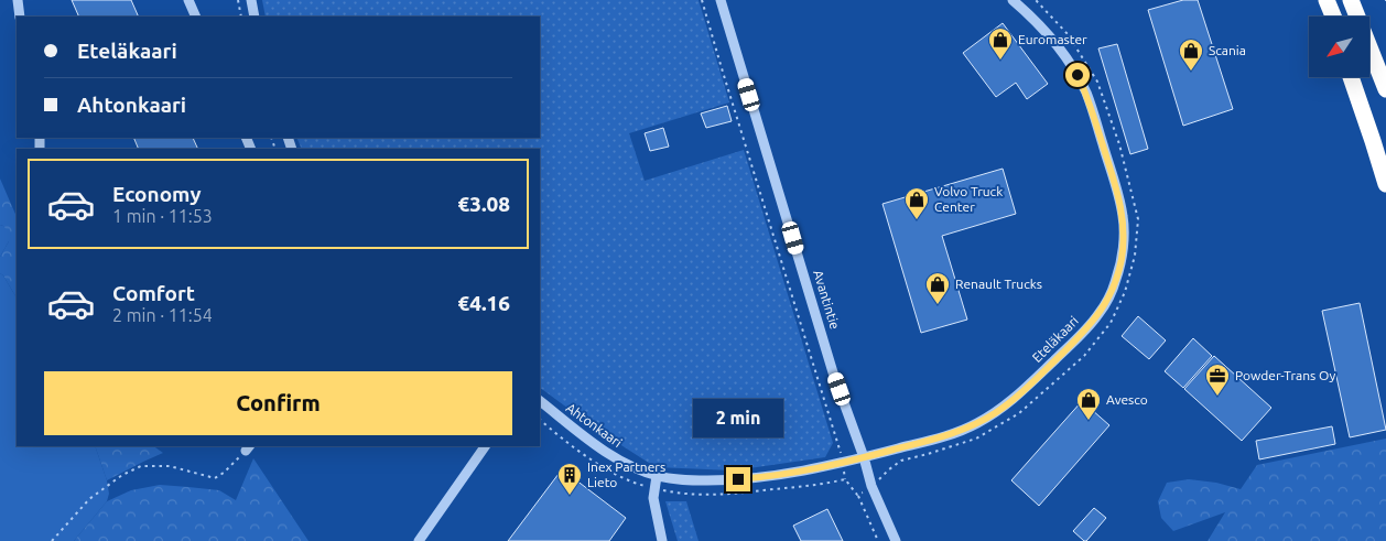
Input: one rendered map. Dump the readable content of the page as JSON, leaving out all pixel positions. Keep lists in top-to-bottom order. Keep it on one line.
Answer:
{"streets":{"street":["Avantintie","Eteläkaari","Ahtonkaari"]},"crossings":[["Avantintie","Eteläkaari"],["Avantintie","Ahtonkaari"],["Eteläkaari","Ahtonkaari"]],"places":{"shop":["Euromaster","Scania","Volvo Truck Center","Renault Trucks","Avesco"],"office":["Powder-Trans Oy"],"building":["Inex Partners Lieto"]},"north":"bottom left","page":{"banner":["Eteläkaari","Ahtonkaari"],"list":[{"name":"Economy","note":"1 min · 11:53","value":"€3.08"},{"name":"Comfort","note":"2 min · 11:54","value":"€4.16"}],"buttons":"Confirm","bubble":"2 min"}}
